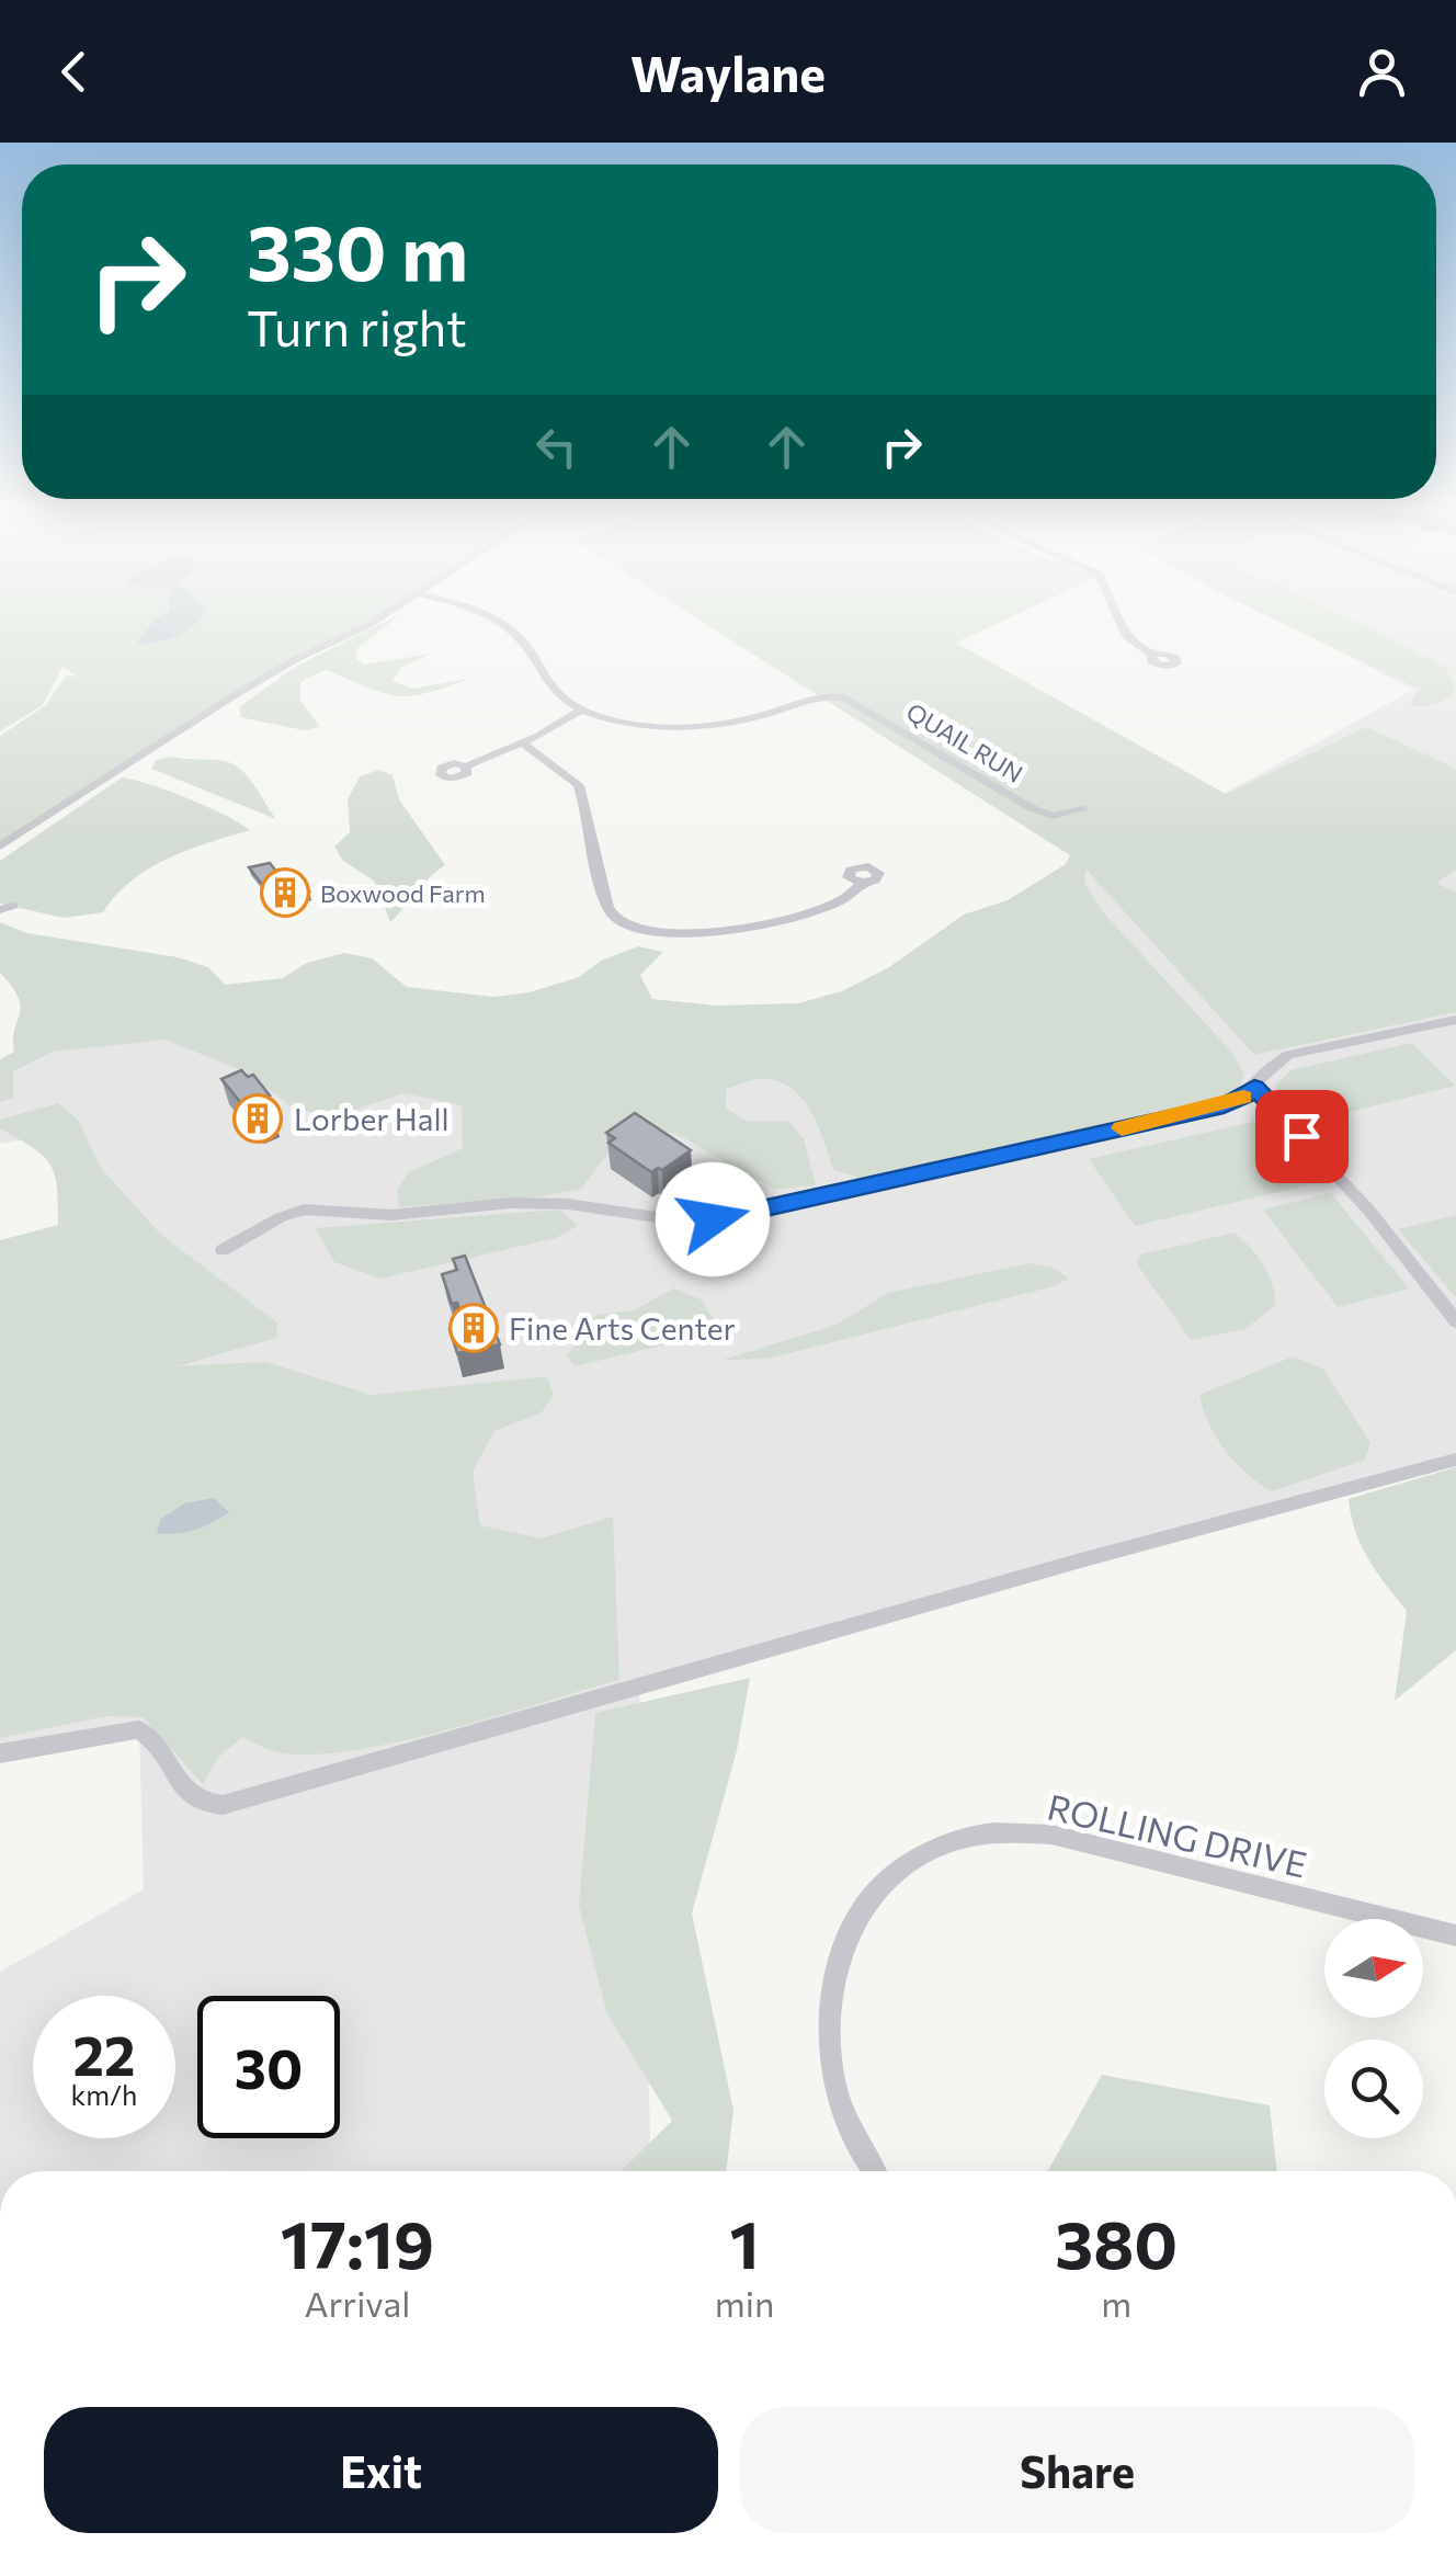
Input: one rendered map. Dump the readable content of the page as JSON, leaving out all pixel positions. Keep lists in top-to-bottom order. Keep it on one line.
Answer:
{"streets":{"street":["QUAIL RUN","ROLLING DRIVE"]},"places":{"building":["Boxwood Farm","Lorber Hall","Fine Arts Center"]},"north":"right","page":{"header":"Waylane","turn":["330 m","Turn right"],"speed":"22 km/h","limit":"30","eta":["17:19","Arrival","1","min","380","m"],"buttons":["Exit","Share"]}}
